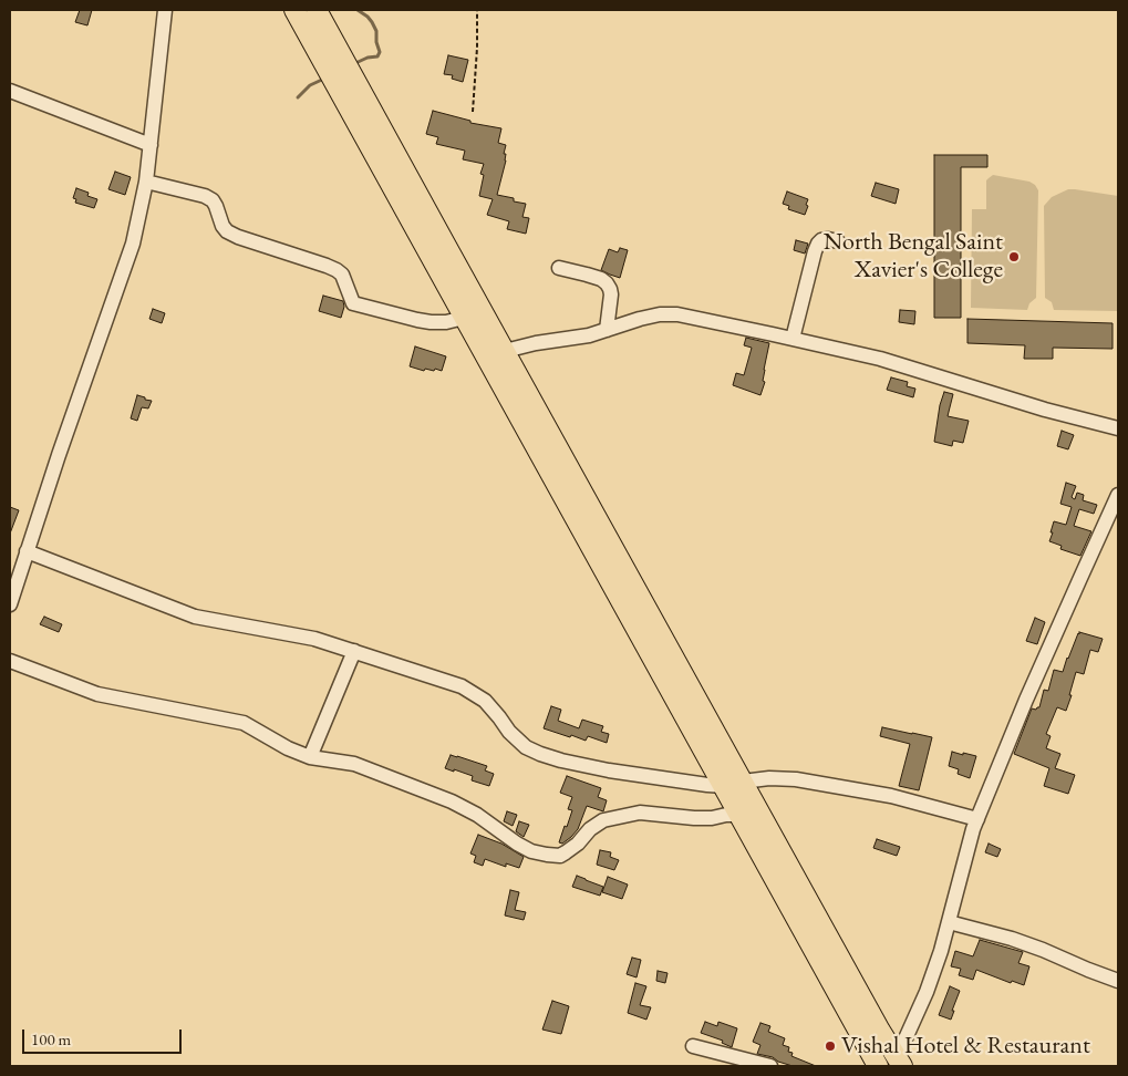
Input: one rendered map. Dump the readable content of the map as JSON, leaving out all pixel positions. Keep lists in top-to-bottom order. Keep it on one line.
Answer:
{"places":["North Bengal Saint Xavier's College","Vishal Hotel & Restaurant"],"scale_bar":"100 m"}
